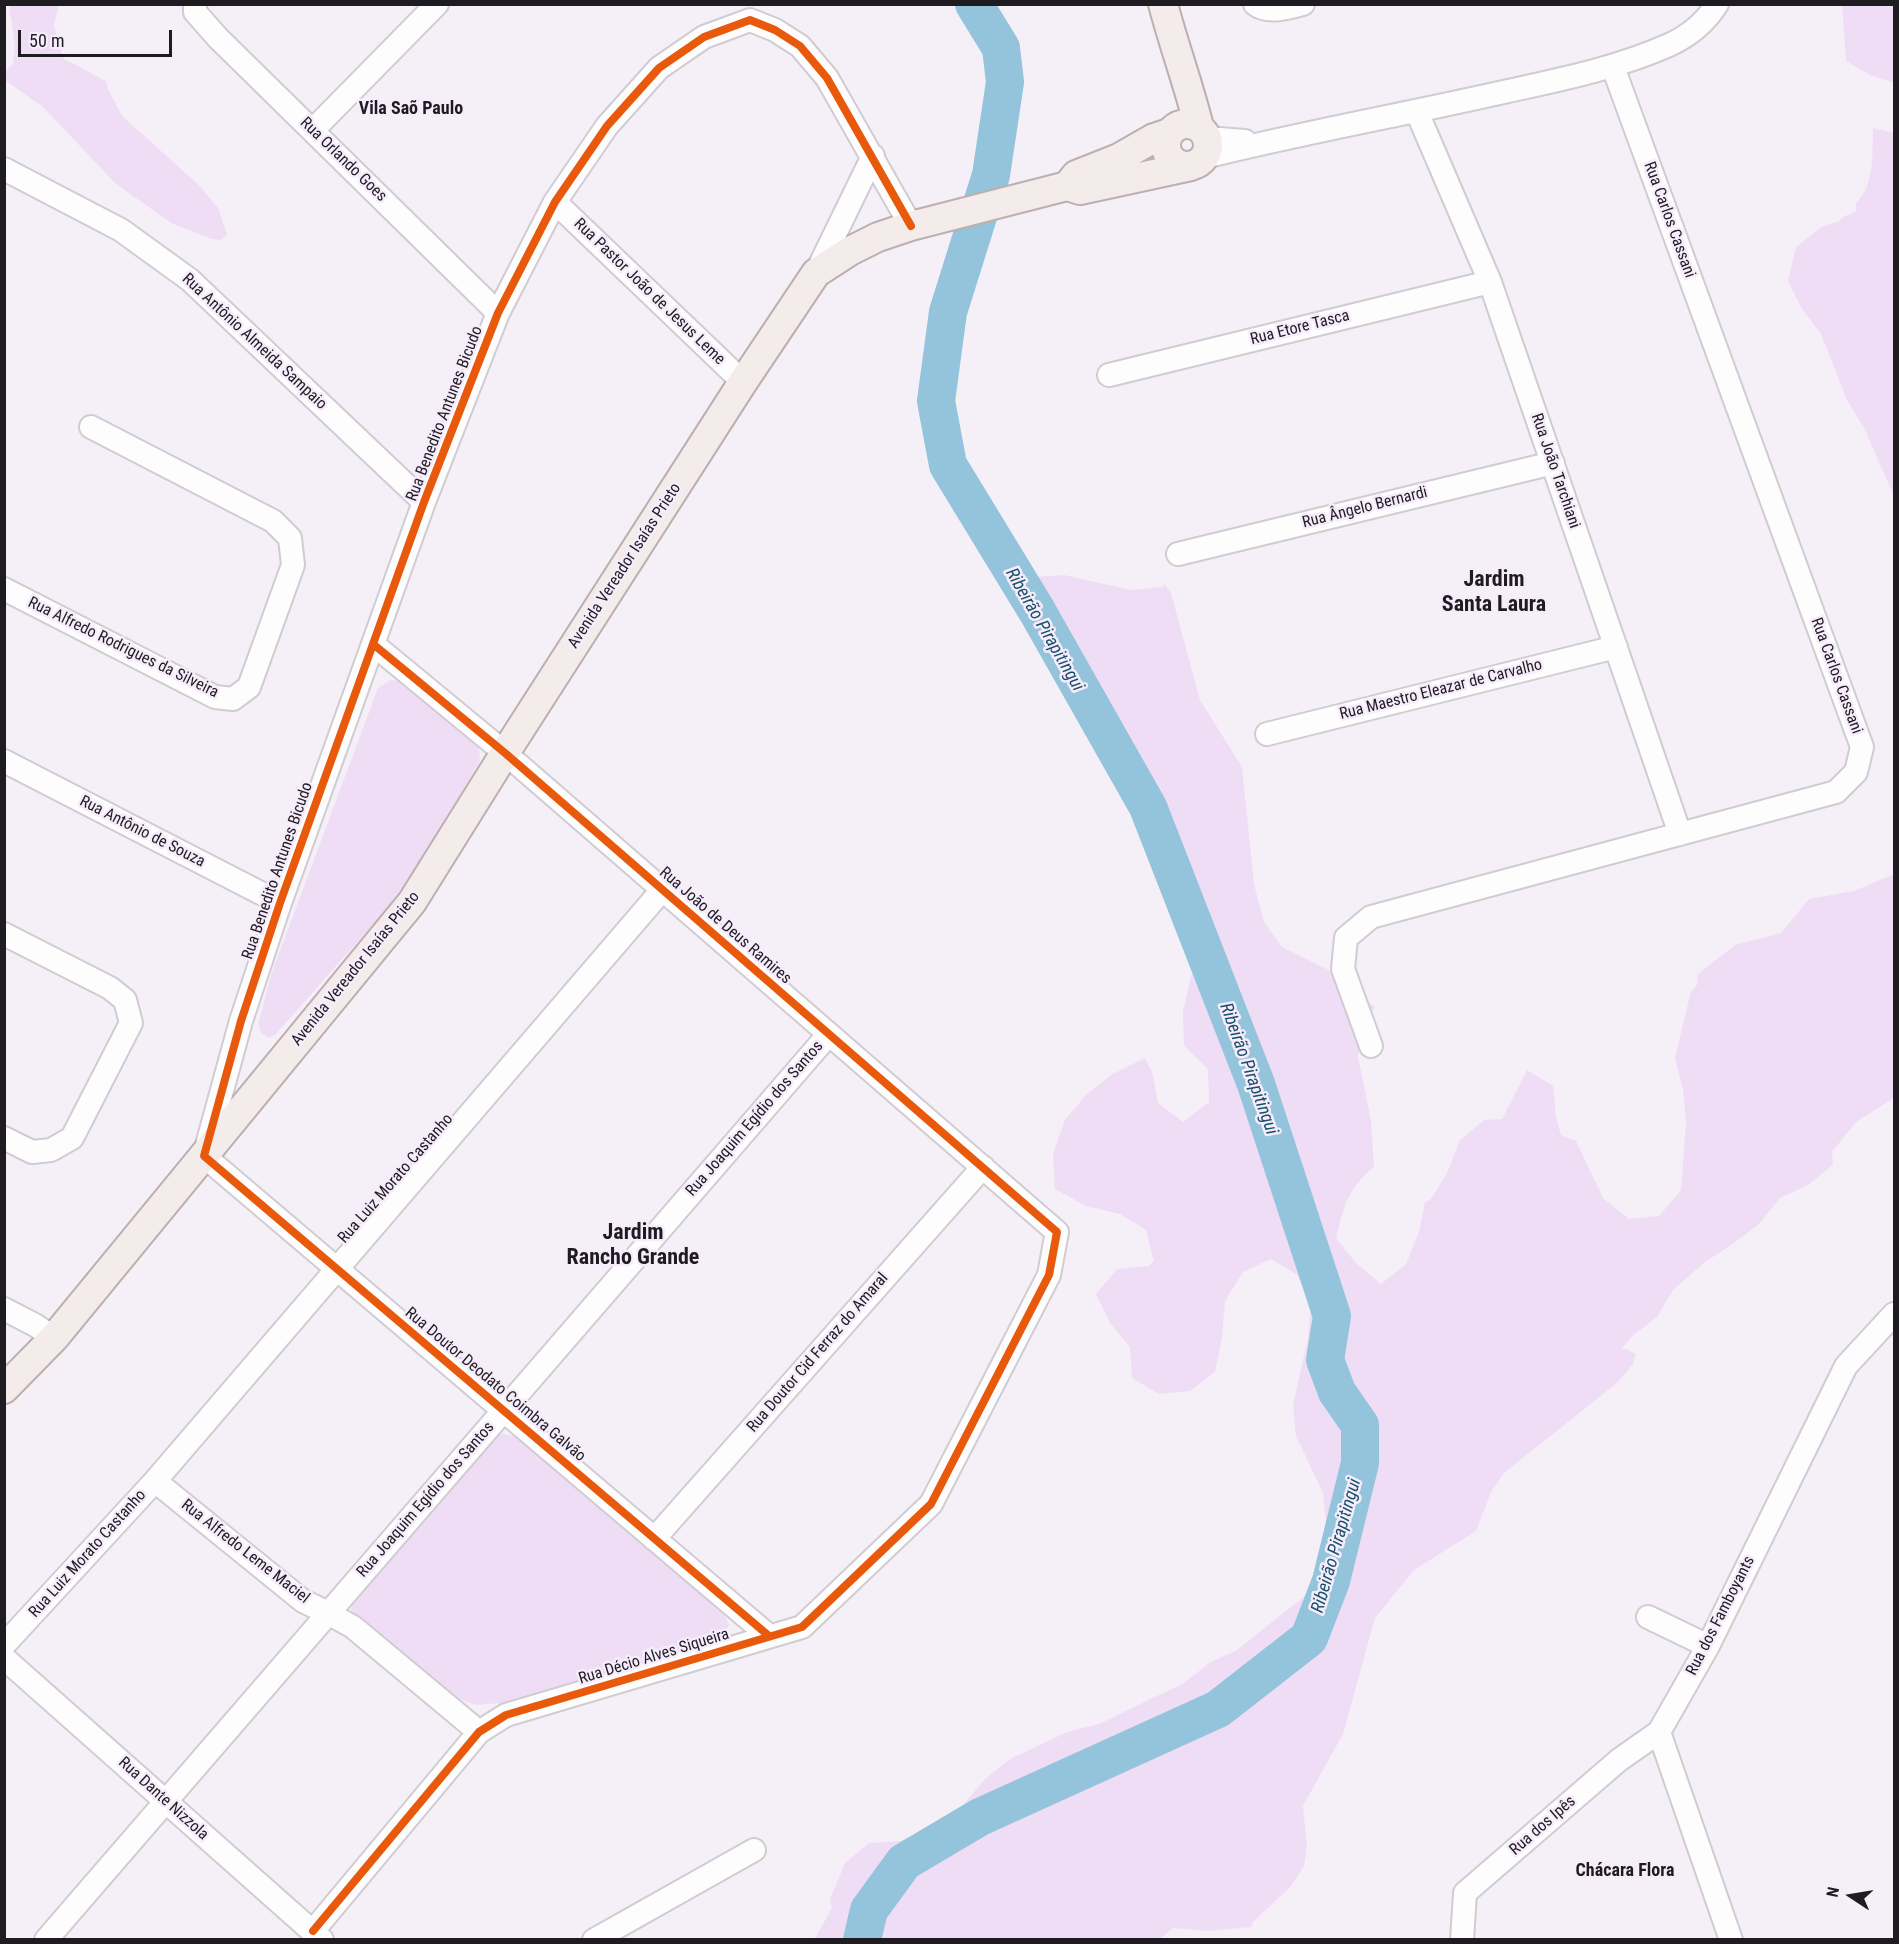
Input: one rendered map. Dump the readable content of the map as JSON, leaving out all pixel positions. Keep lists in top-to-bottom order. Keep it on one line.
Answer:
{"streets":{"main road":["Avenida Vereador Isaías Prieto"],"street":["Rua Orlando Goes","Rua Carlos Cassani","Rua Pastor João de Jesus Leme","Rua Etore Tasca","Rua Antônio Almeida Sampaio","Rua Benedito Antunes Bicudo","Rua João Tarchiani","Rua Ângelo Bernardi","Rua Alfredo Rodrigues da Silveira","Rua Maestro Eleazar de Carvalho","Rua Antônio de Souza","Rua João de Deus Ramires","Rua Joaquim Egídio dos Santos","Rua Luiz Morato Castanho","Rua Doutor Cid Ferraz do Amaral","Rua Doutor Deodato Coimbra Galvão","Rua Alfredo Leme Maciel","Rua dos Famboyants","Rua Décio Alves Siqueira","Rua Dante Nizzola","Rua dos Ipês"]},"crossings":[["Rua Orlando Goes","Rua Benedito Antunes Bicudo"],["Rua Carlos Cassani","Rua João Tarchiani"],["Rua Pastor João de Jesus Leme","Rua Benedito Antunes Bicudo"],["Rua Pastor João de Jesus Leme","Avenida Vereador Isaías Prieto"],["Rua Etore Tasca","Rua João Tarchiani"],["Rua Antônio Almeida Sampaio","Rua Benedito Antunes Bicudo"],["Rua Benedito Antunes Bicudo","Avenida Vereador Isaías Prieto"],["Rua Benedito Antunes Bicudo","Rua Antônio de Souza"],["Rua Benedito Antunes Bicudo","Rua João de Deus Ramires"],["Rua Benedito Antunes Bicudo","Rua Doutor Deodato Coimbra Galvão"],["Rua João Tarchiani","Rua Ângelo Bernardi"],["Rua João Tarchiani","Rua Maestro Eleazar de Carvalho"],["Avenida Vereador Isaías Prieto","Rua João de Deus Ramires"],["Avenida Vereador Isaías Prieto","Rua Doutor Deodato Coimbra Galvão"],["Rua João de Deus Ramires","Rua Joaquim Egídio dos Santos"],["Rua João de Deus Ramires","Rua Luiz Morato Castanho"],["Rua João de Deus Ramires","Rua Doutor Cid Ferraz do Amaral"],["Rua João de Deus Ramires","Rua Décio Alves Siqueira"],["Rua Joaquim Egídio dos Santos","Rua Doutor Deodato Coimbra Galvão"],["Rua Joaquim Egídio dos Santos","Rua Alfredo Leme Maciel"],["Rua Joaquim Egídio dos Santos","Rua Dante Nizzola"],["Rua Luiz Morato Castanho","Rua Doutor Deodato Coimbra Galvão"],["Rua Luiz Morato Castanho","Rua Alfredo Leme Maciel"],["Rua Doutor Cid Ferraz do Amaral","Rua Doutor Deodato Coimbra Galvão"],["Rua Doutor Deodato Coimbra Galvão","Rua Décio Alves Siqueira"],["Rua Alfredo Leme Maciel","Rua Décio Alves Siqueira"],["Rua dos Famboyants","Rua dos Ipês"],["Rua Décio Alves Siqueira","Rua Dante Nizzola"]],"districts":["Vila Saõ Paulo","Jardim Santa Laura","Jardim Rancho Grande","Chácara Flora"],"water":["Ribeirão Pirapitingui"],"scale_bar":"50 m","north":"left"}
